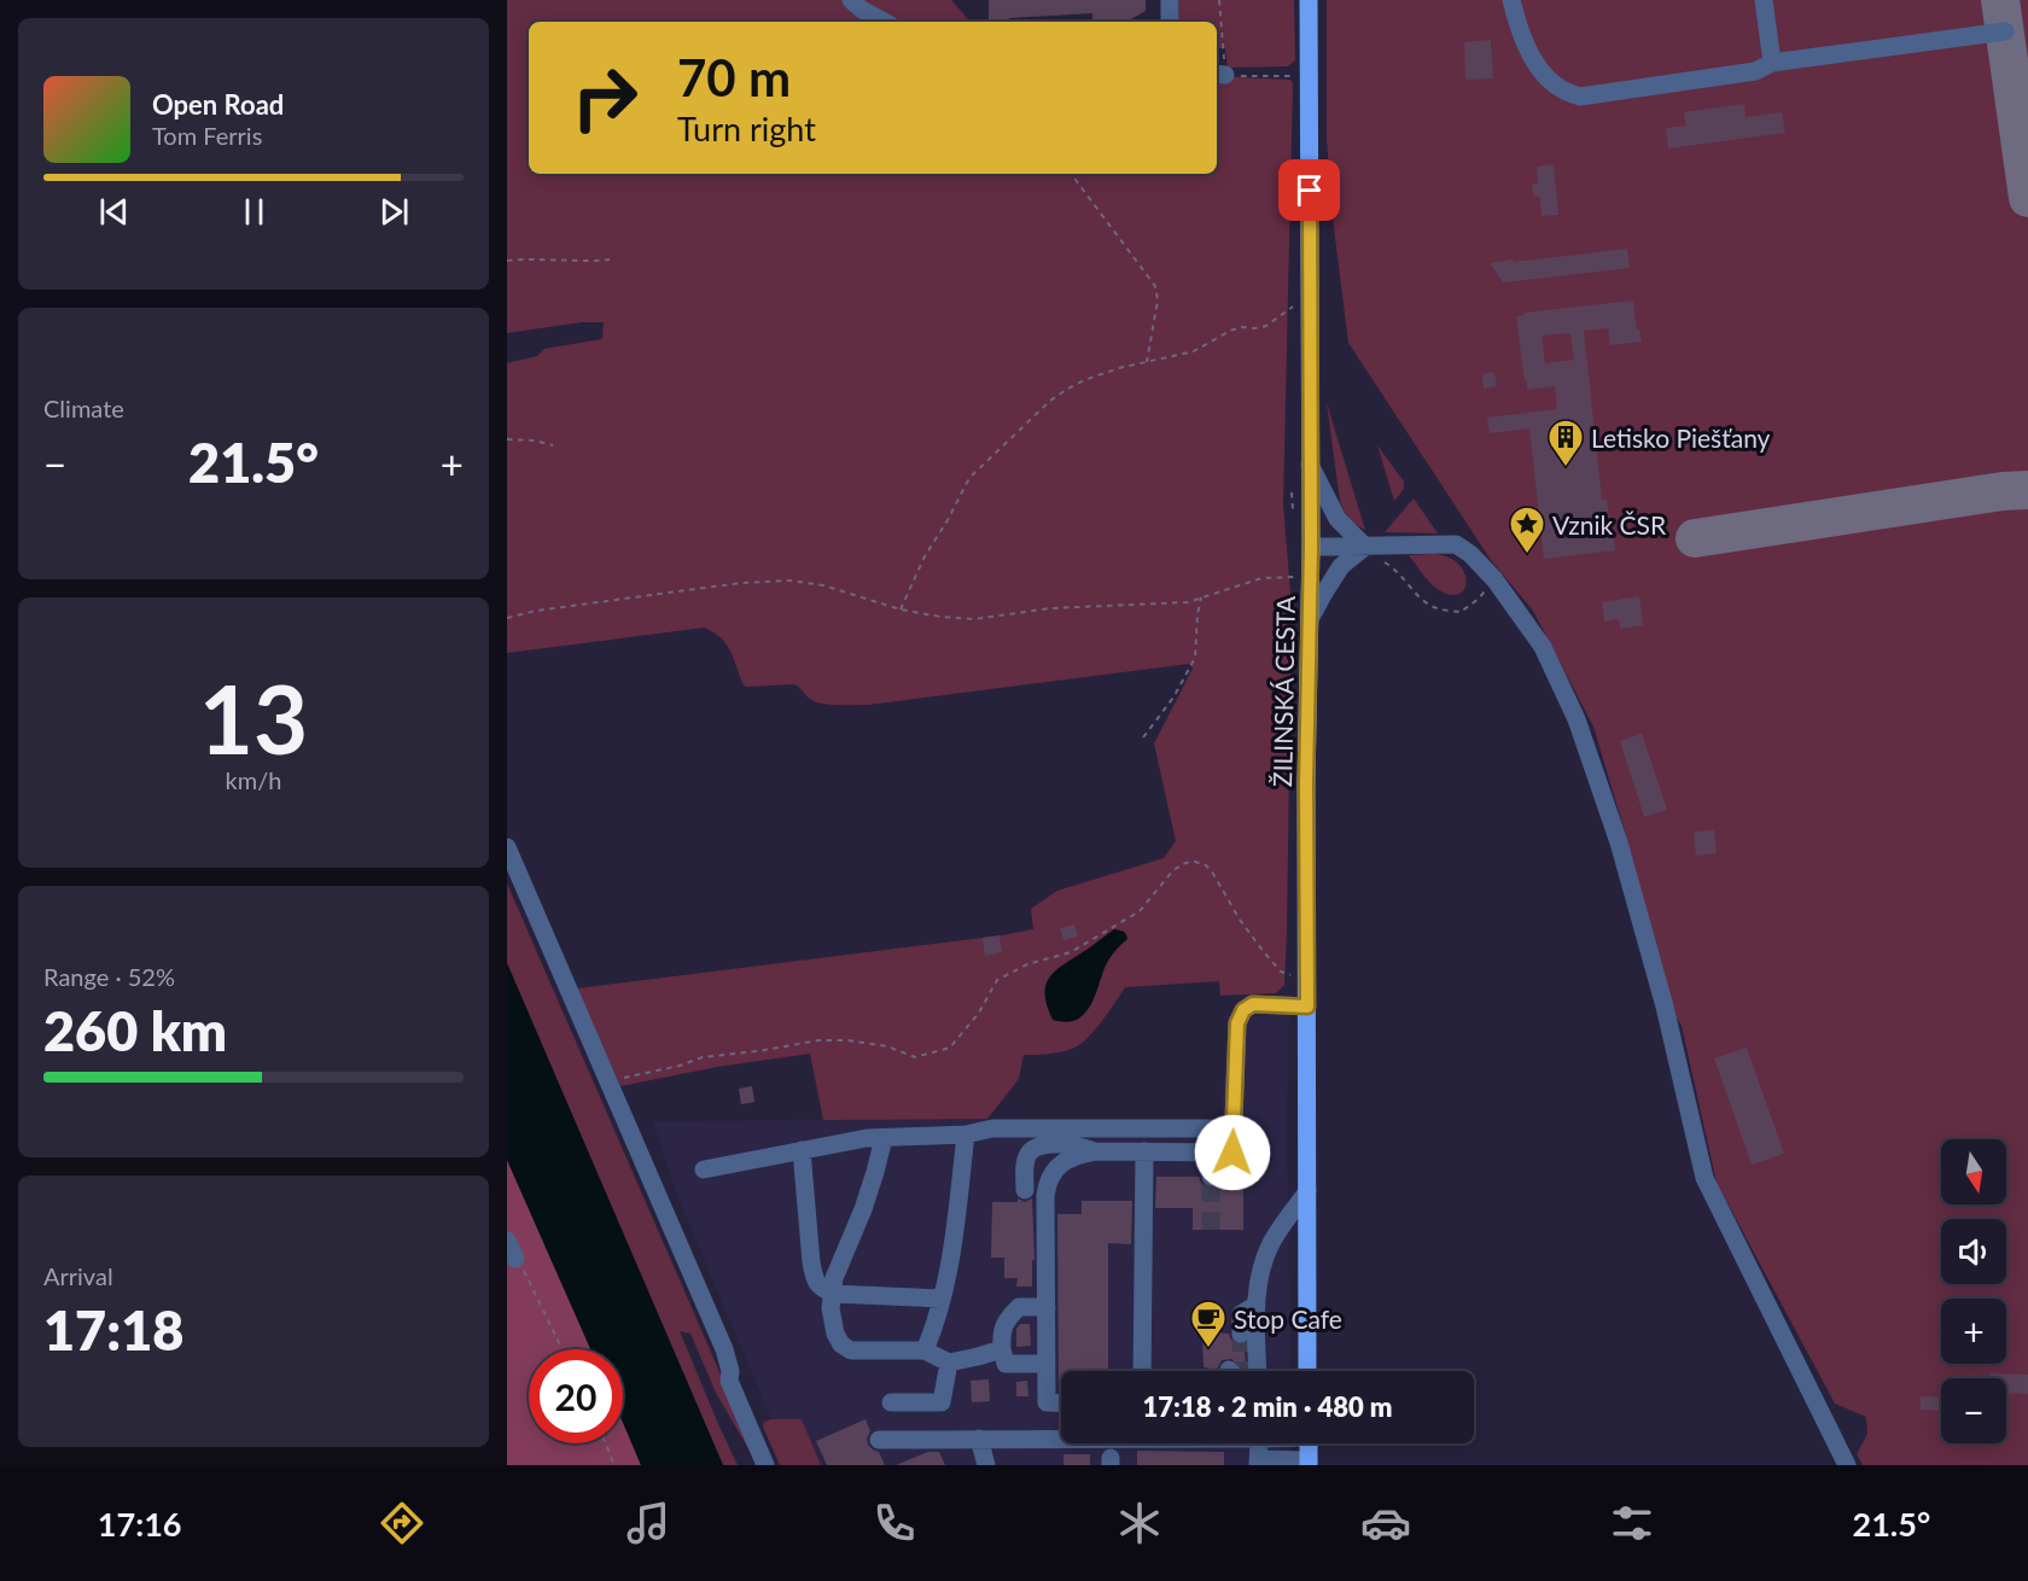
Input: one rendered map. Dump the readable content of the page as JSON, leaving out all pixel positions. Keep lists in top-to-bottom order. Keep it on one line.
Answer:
{"streets":{"main road":["ŽILINSKÁ CESTA"]},"places":{"building":["Letisko Piešťany"],"place":["Vznik ČSR"],"cafe":["Stop Cafe"]},"north":"bottom","page":{"turn":["70 m","Turn right"],"song":["Open Road","Tom Ferris"],"tile":["Climate",["13","km/h"],["Range · 52%","260 km"],["Arrival","17:18"]],"heat":["−","21.5°","+"],"map_buttons":["+","−"],"limit":"20","trip":"17:18 · 2 min · 480 m","tabs":["17:16","21.5°"]}}
